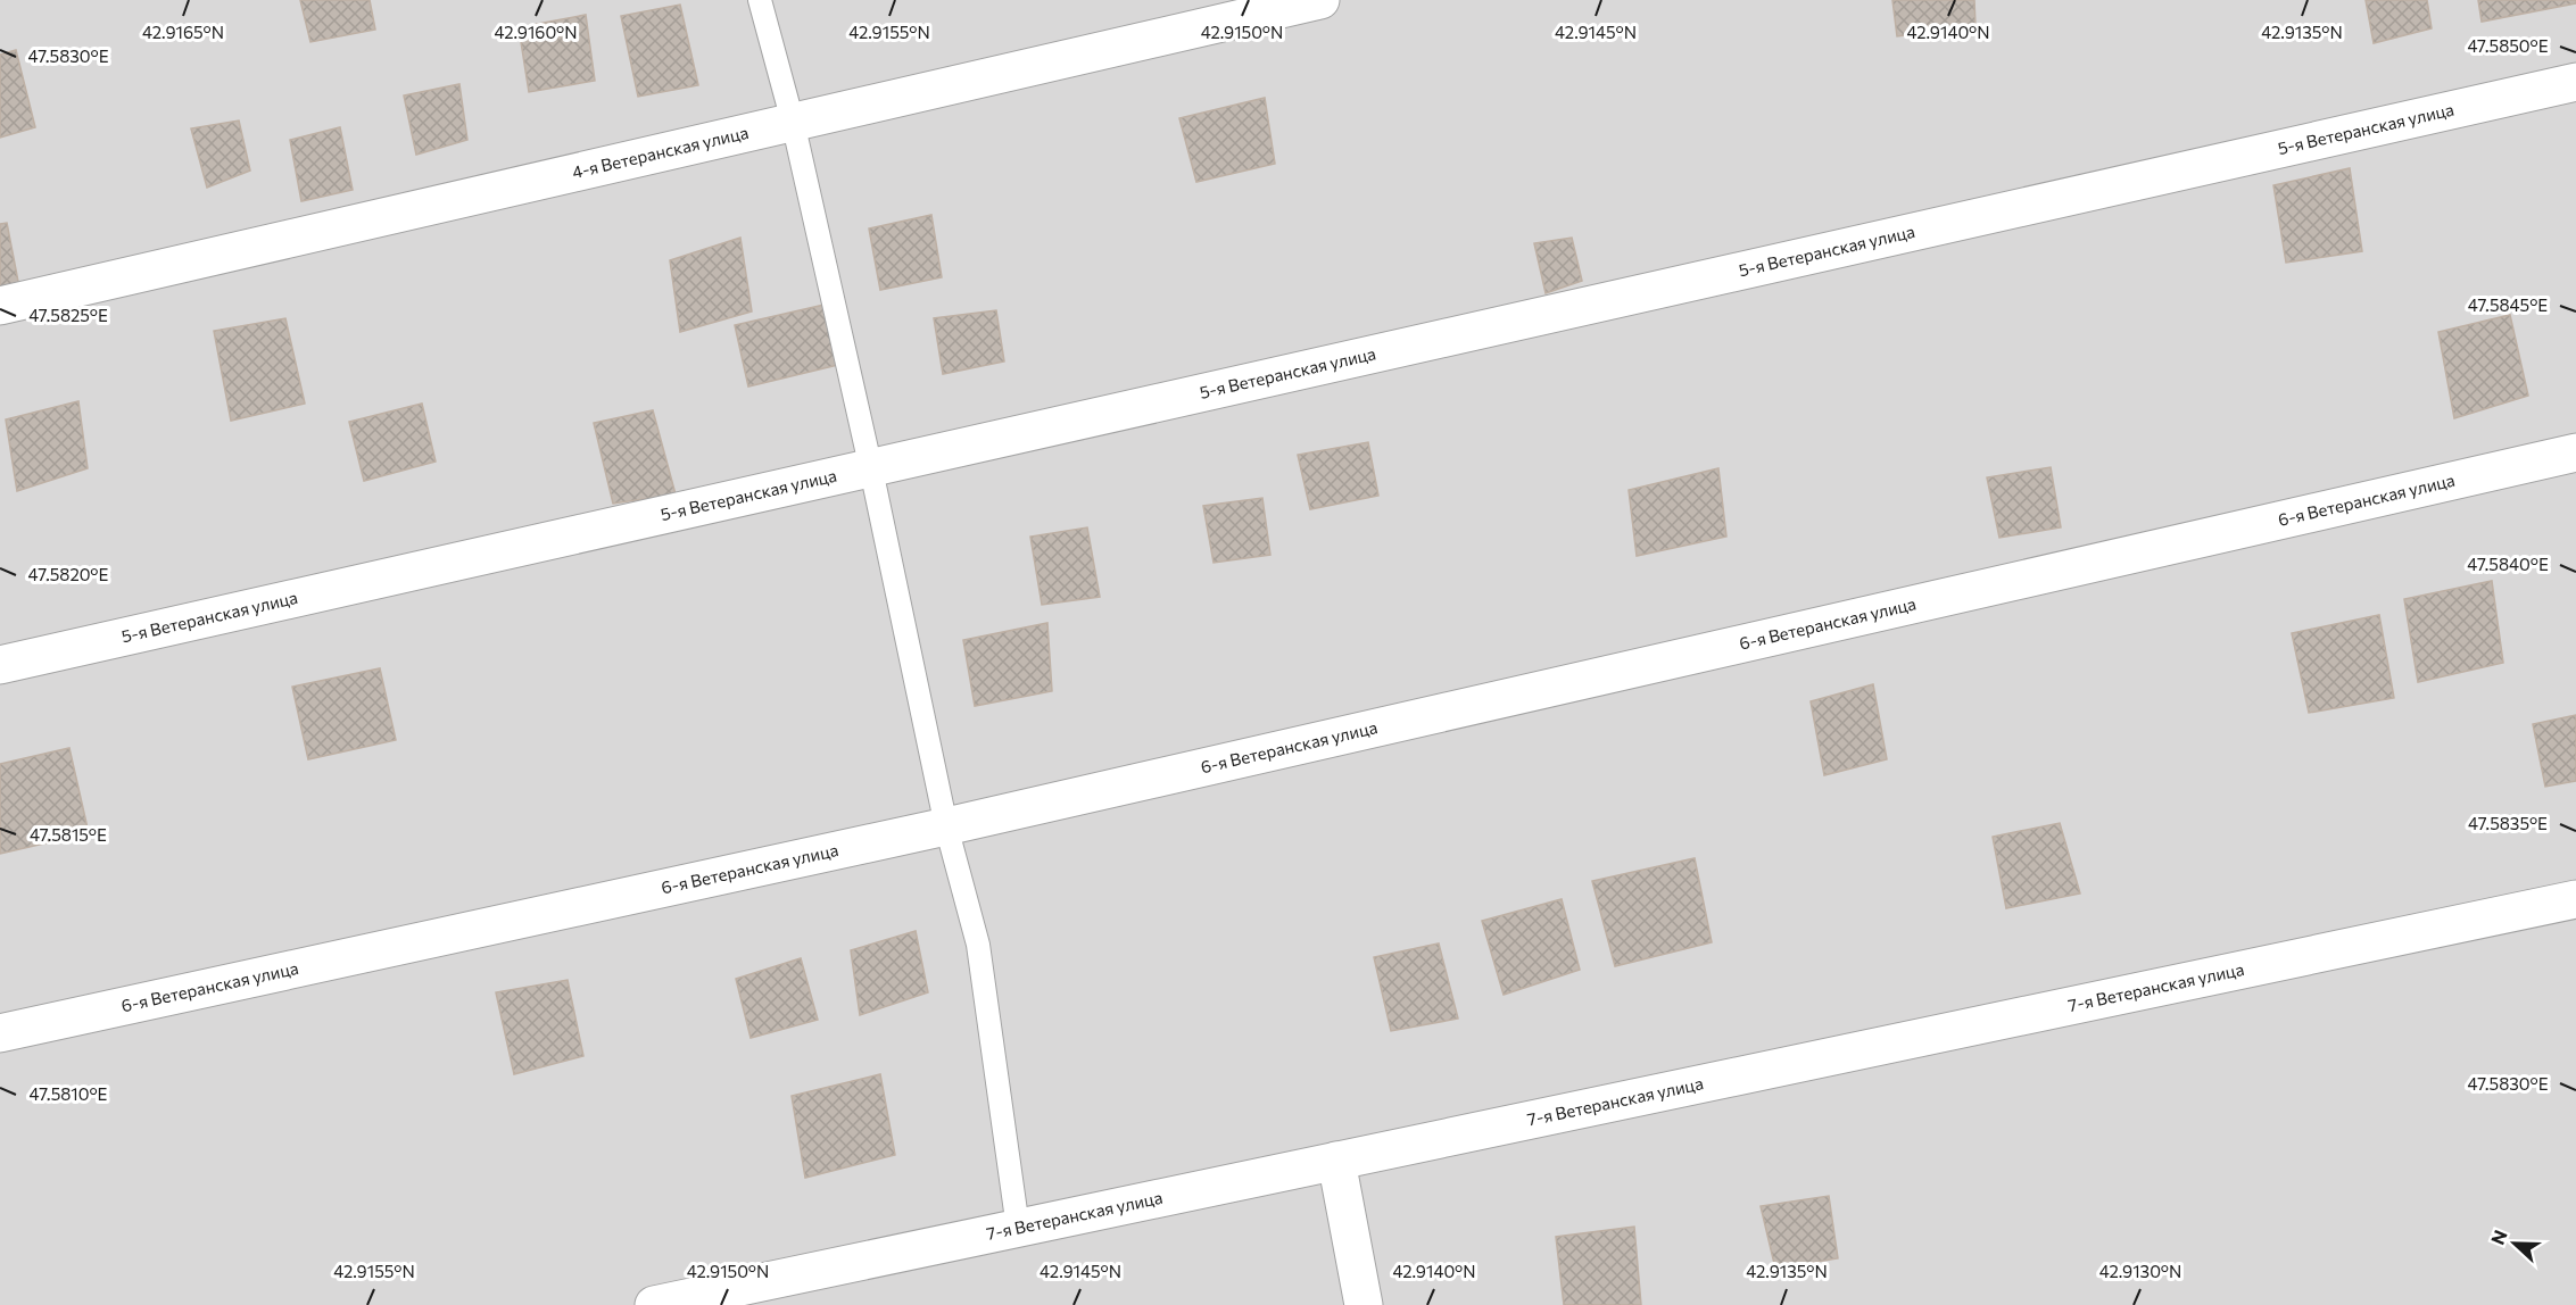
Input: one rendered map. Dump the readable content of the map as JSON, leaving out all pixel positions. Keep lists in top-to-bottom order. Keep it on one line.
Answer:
{"streets":{"street":["5-я Ветеранская улица","4-я Ветеранская улица","6-я Ветеранская улица","7-я Ветеранская улица"]},"north":"left","coordinates":["42.9165°N","42.9160°N","42.9155°N","42.9150°N","42.9145°N","42.9140°N","42.9135°N","47.5850°E","47.5830°E","47.5845°E","47.5825°E","47.5840°E","47.5820°E","47.5835°E","47.5815°E","47.5810°E","42.9130°N"]}
